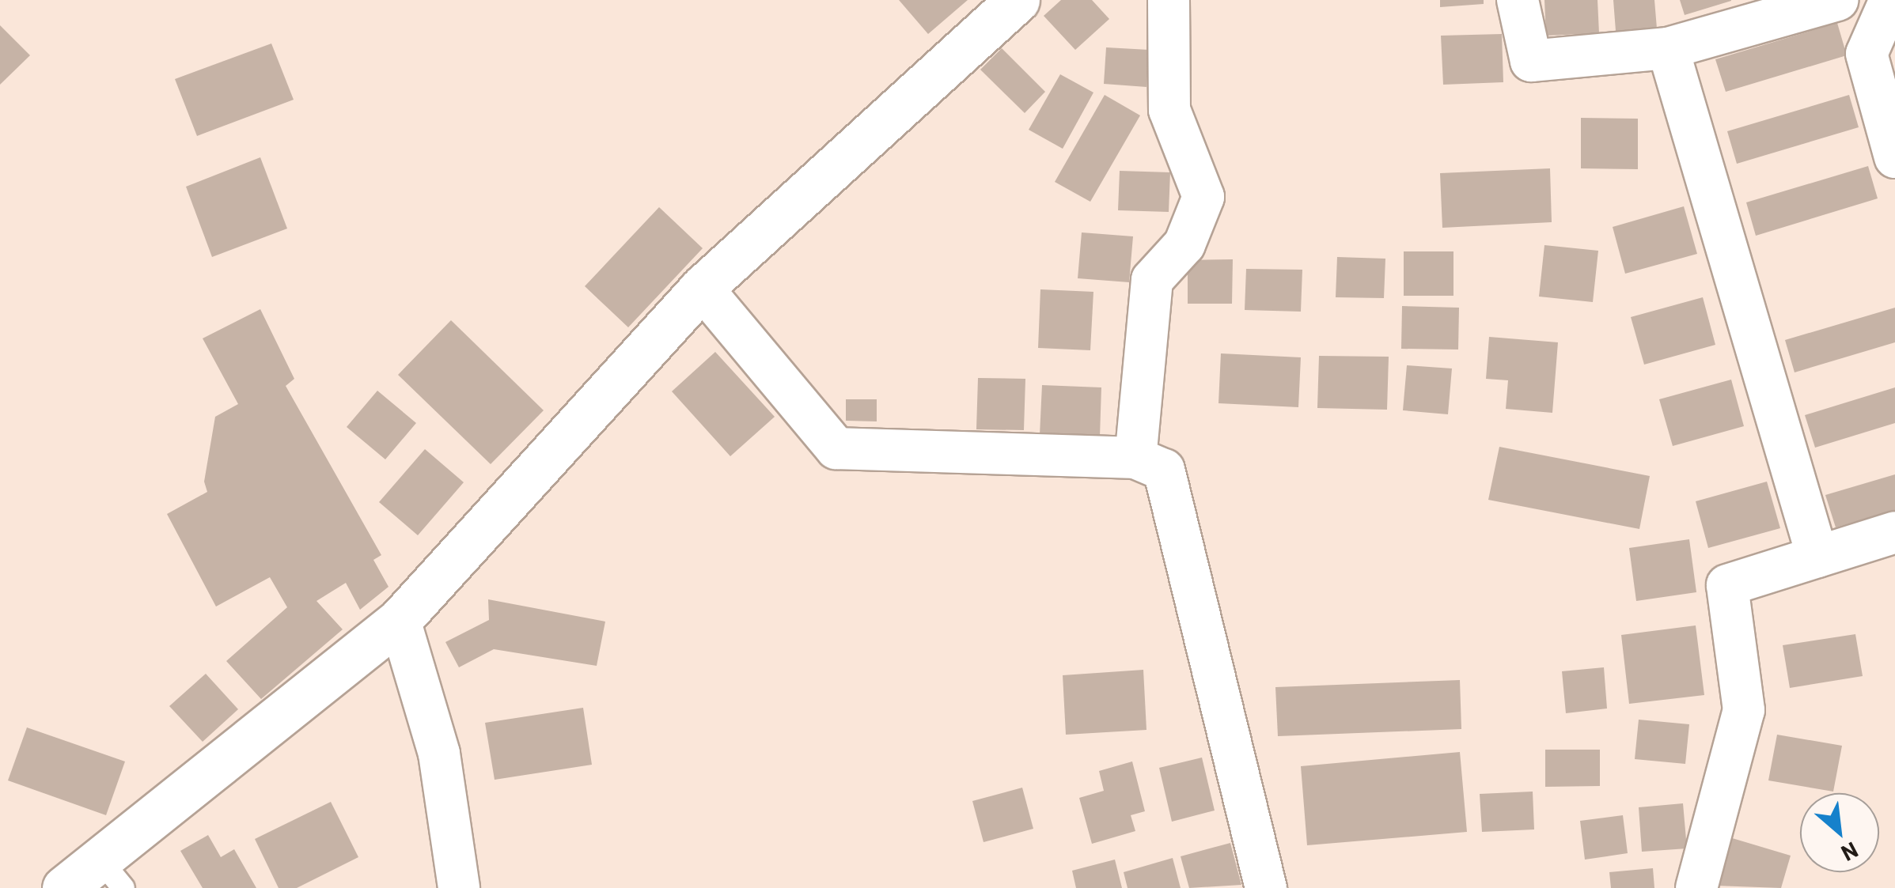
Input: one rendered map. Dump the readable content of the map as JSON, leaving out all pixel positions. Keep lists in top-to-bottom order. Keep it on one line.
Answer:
{"north":"bottom right"}
